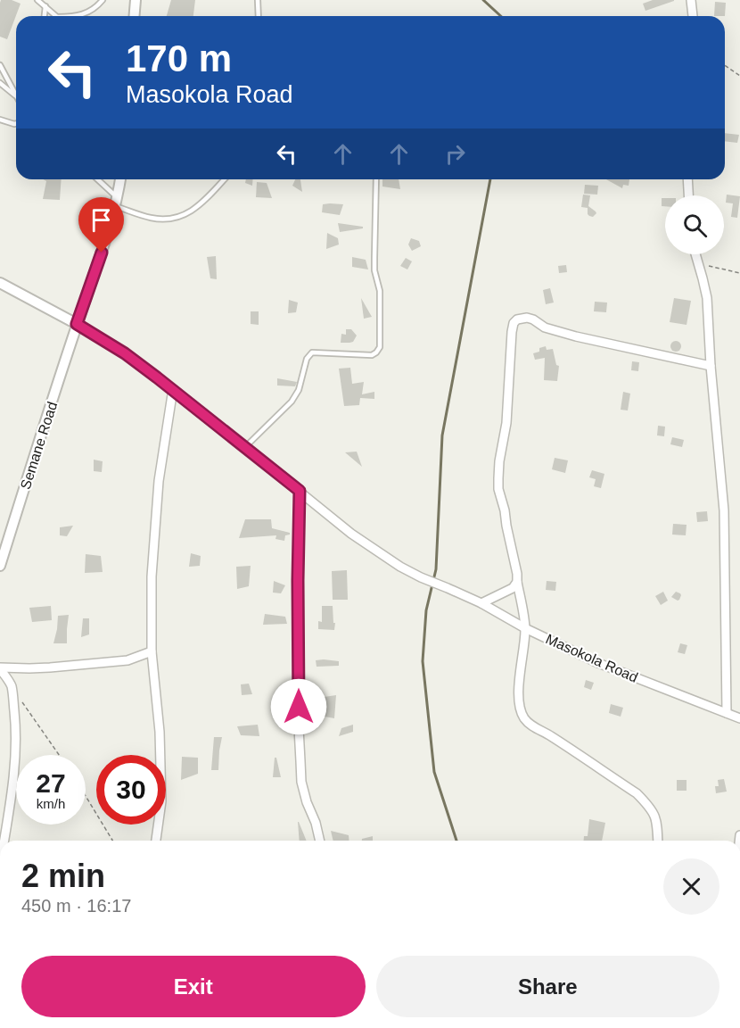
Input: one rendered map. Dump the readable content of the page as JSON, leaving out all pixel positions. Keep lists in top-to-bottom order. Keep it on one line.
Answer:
{"streets":{"street":["Semane Road","Masokola Road"]},"page":{"turn":["170 m","Masokola Road"],"speed":"27 km/h","limit":"30","heading":["2 min","450 m · 16:17"],"buttons":["Exit","Share"]}}
